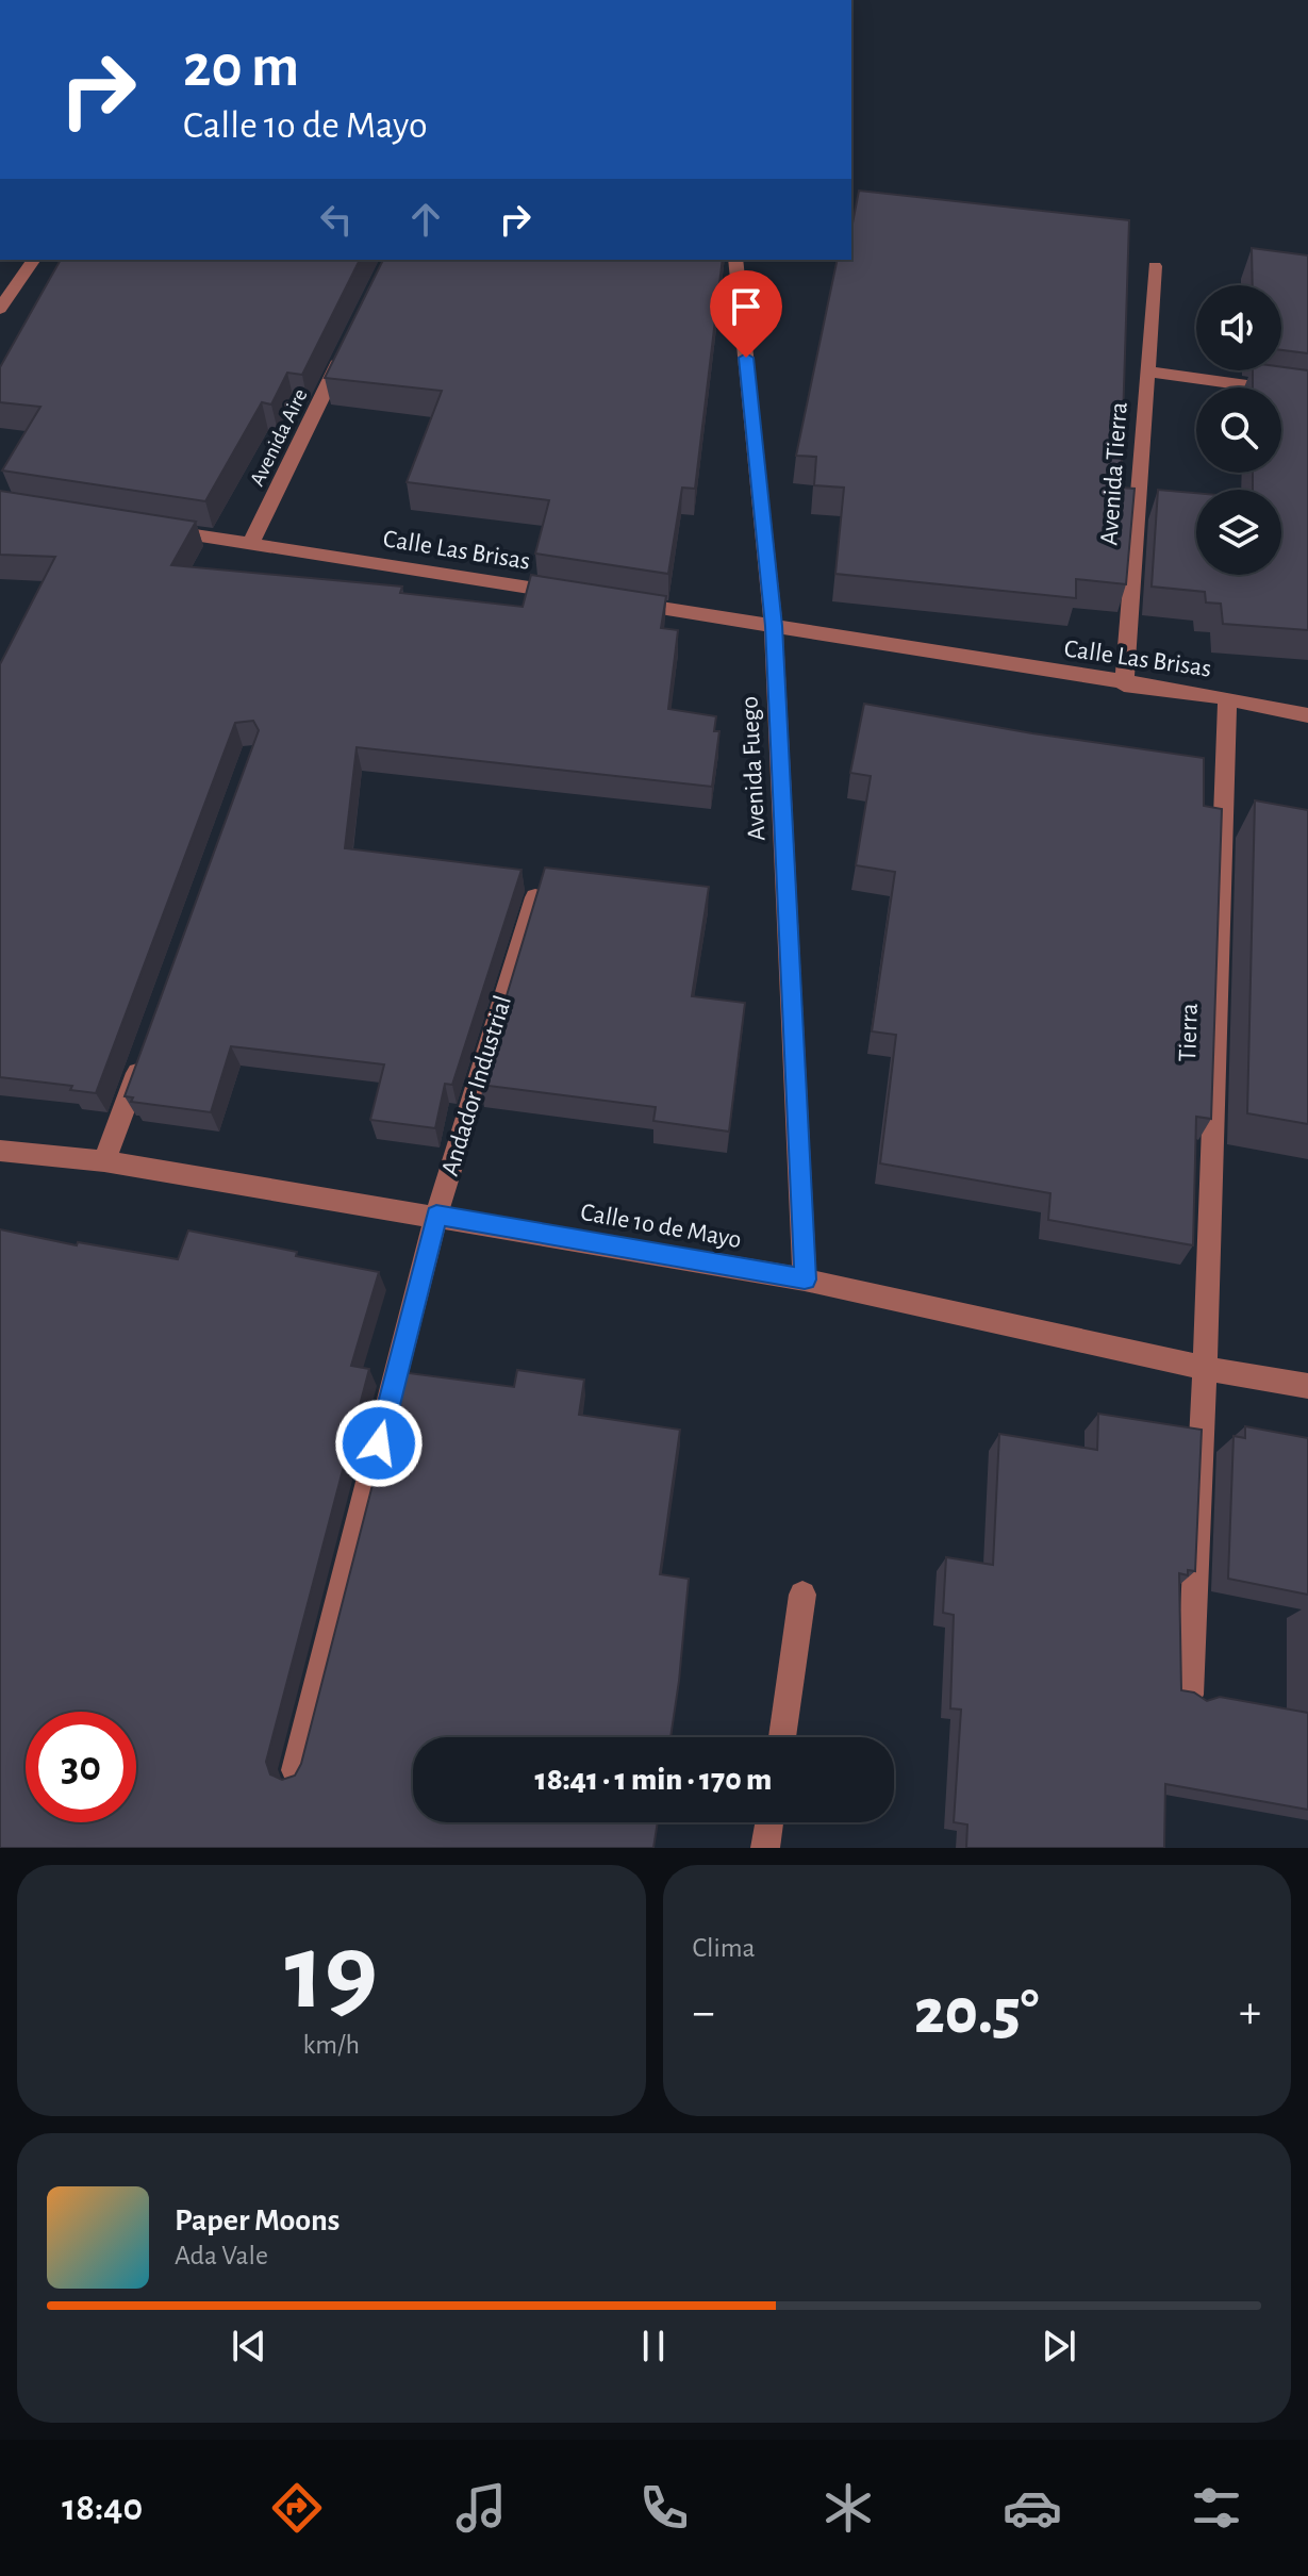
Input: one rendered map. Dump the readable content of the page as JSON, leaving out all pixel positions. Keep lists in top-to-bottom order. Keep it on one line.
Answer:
{"streets":{"street":["Avenida Aire","Avenida Tierra","Calle Las Brisas","Avenida Fuego","Tierra","Andador Industrial","Calle 1o de Mayo"]},"crossings":[["Avenida Aire","Calle Las Brisas"],["Avenida Tierra","Calle Las Brisas"],["Calle Las Brisas","Avenida Fuego"],["Calle Las Brisas","Tierra"],["Avenida Fuego","Calle 1o de Mayo"],["Tierra","Calle 1o de Mayo"],["Andador Industrial","Calle 1o de Mayo"]],"page":{"turn":["20 m","Calle 1o de Mayo"],"limit":"30","trip":"18:41 · 1 min · 170 m","tile":[["19","km/h"],"Clima"],"heat":["−","20.5°","+"],"song":["Paper Moons","Ada Vale"],"tabs":"18:40"}}
